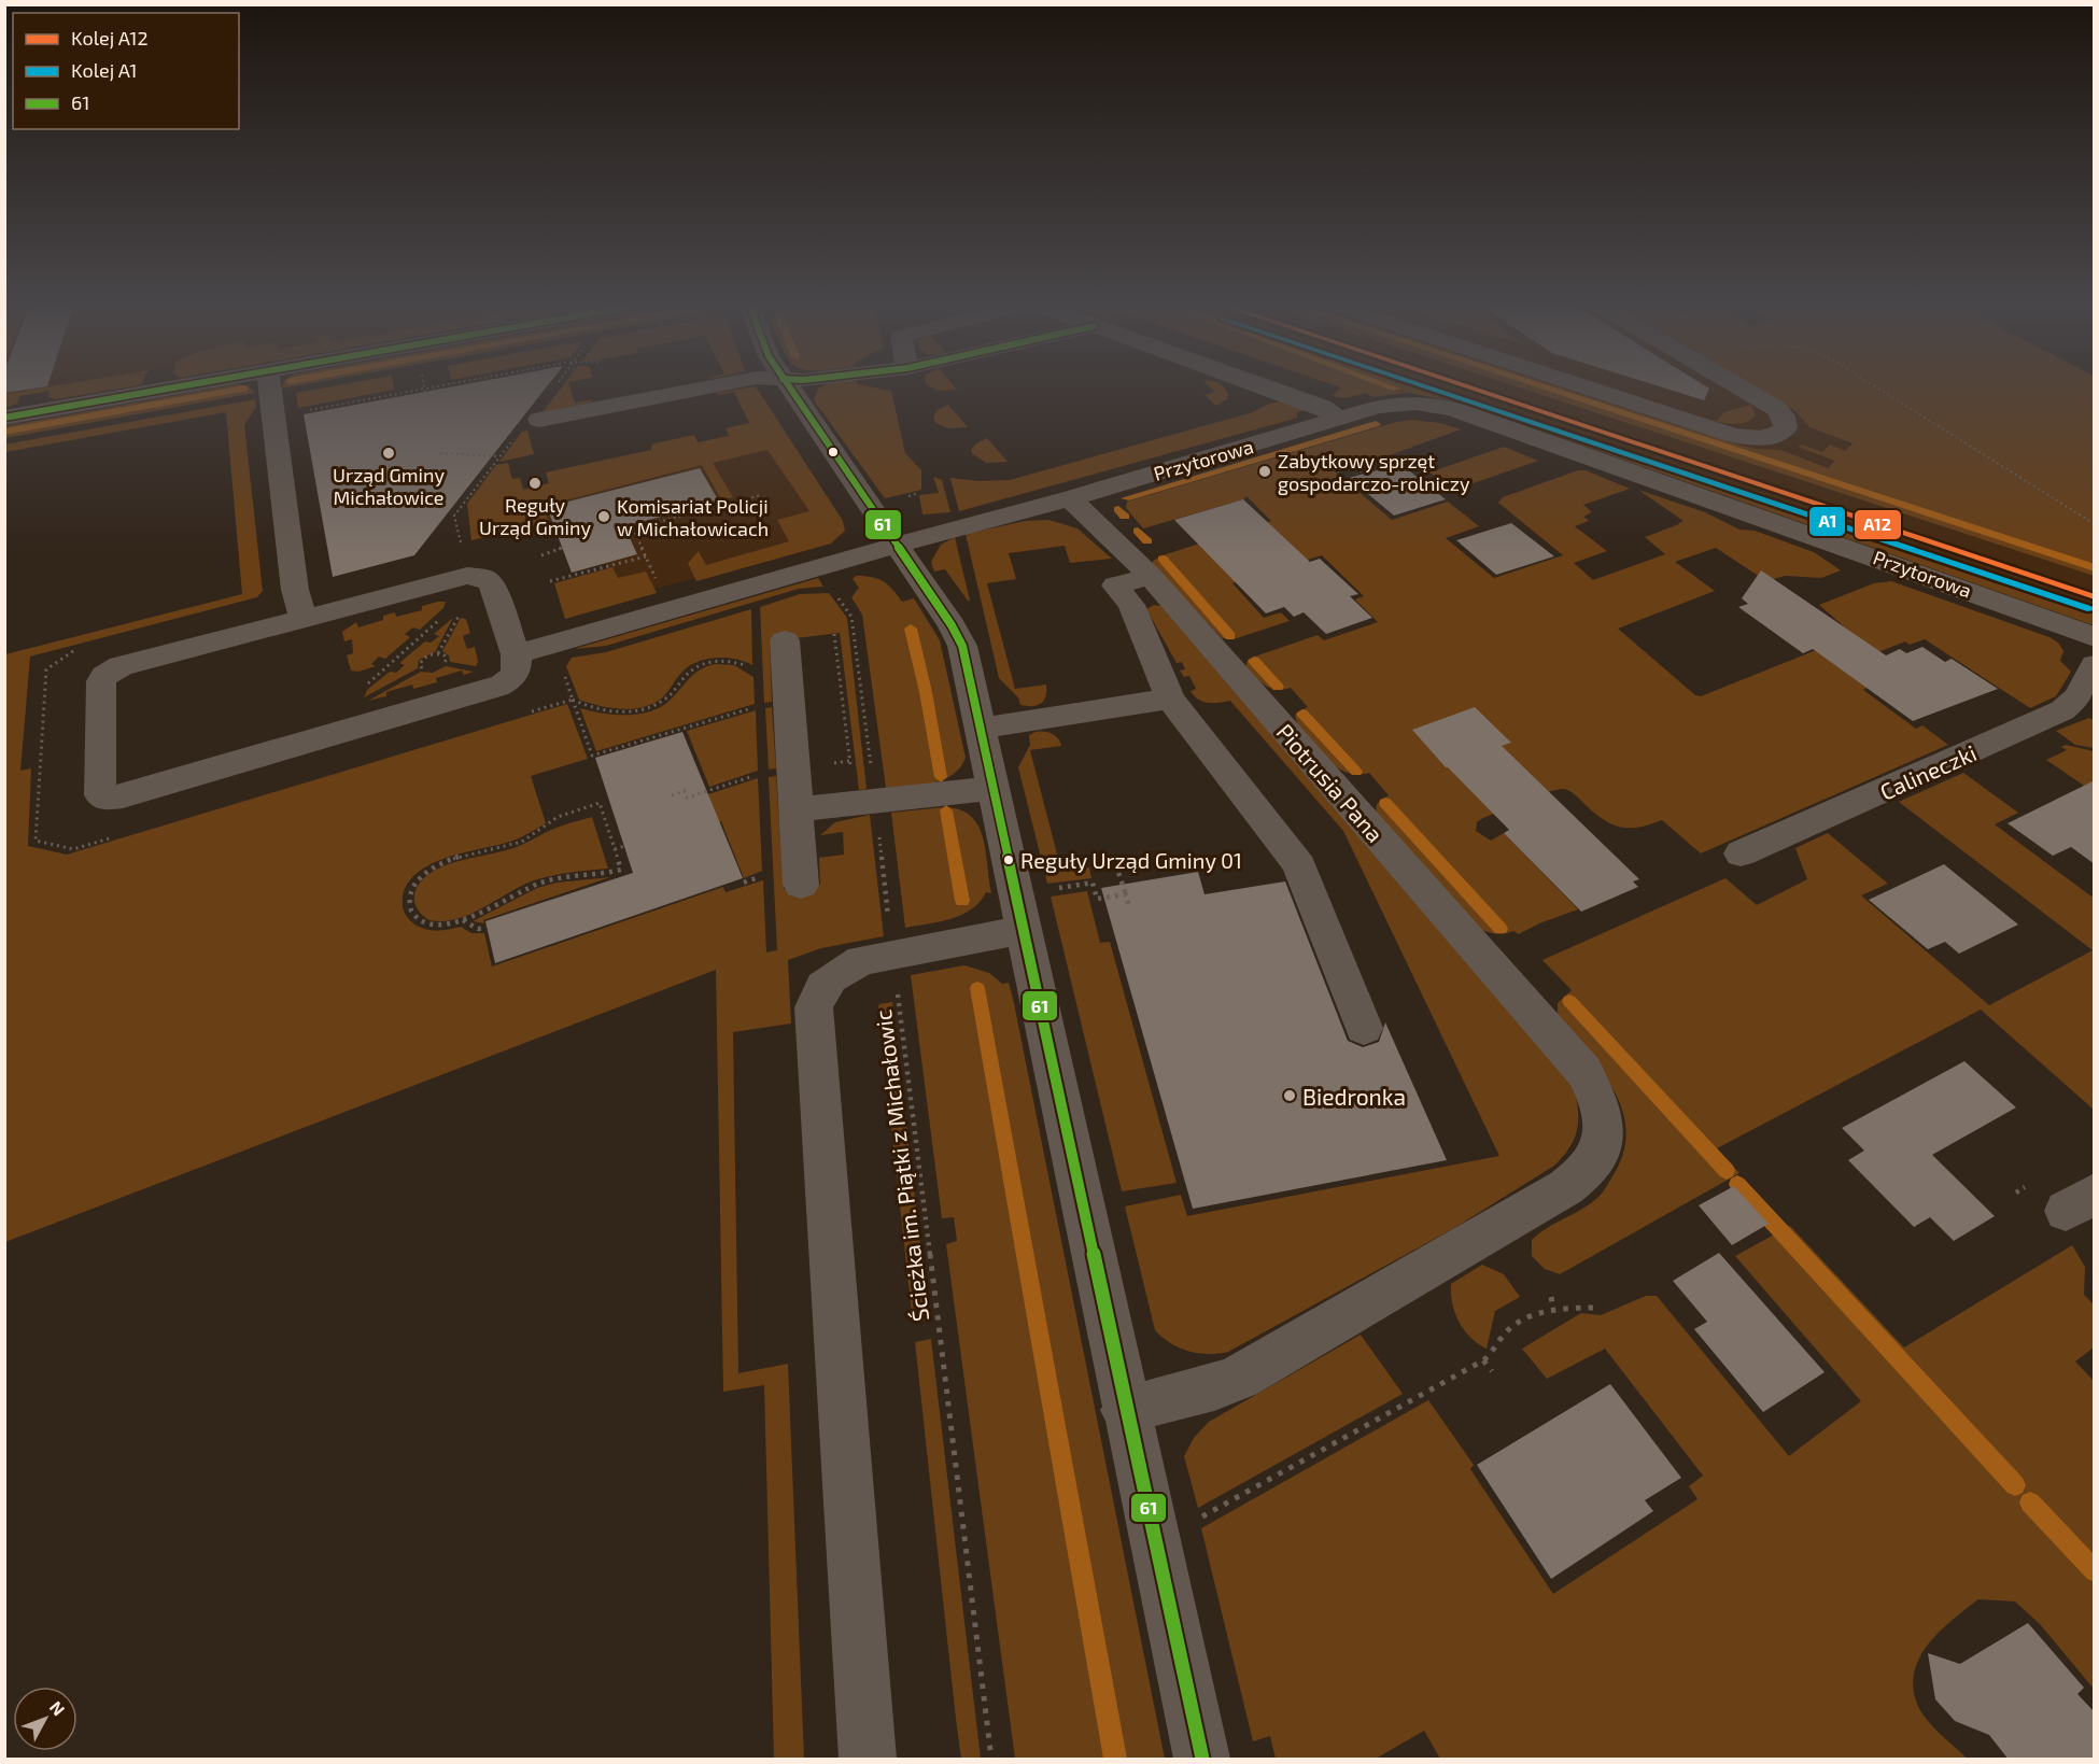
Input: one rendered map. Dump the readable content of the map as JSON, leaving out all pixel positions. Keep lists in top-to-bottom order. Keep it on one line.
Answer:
{"streets":{"street":["Przytorowa","Calineczki","Piotrusia Pana"],"path":["Ścieżka im. Piątki z Michałowic"]},"crossings":[["Przytorowa","Piotrusia Pana"]],"places":["Urząd Gminy Michałowice","Zabytkowy sprzęt gospodarczo-rolniczy","Reguły Urząd Gminy","Komisariat Policji w Michałowicach","Reguły Urząd Gminy 01","Biedronka"],"lines":["rail line A12","rail line A1","transit line 61"],"legend":["Kolej A12","Kolej A1","61"],"north":"top right"}
